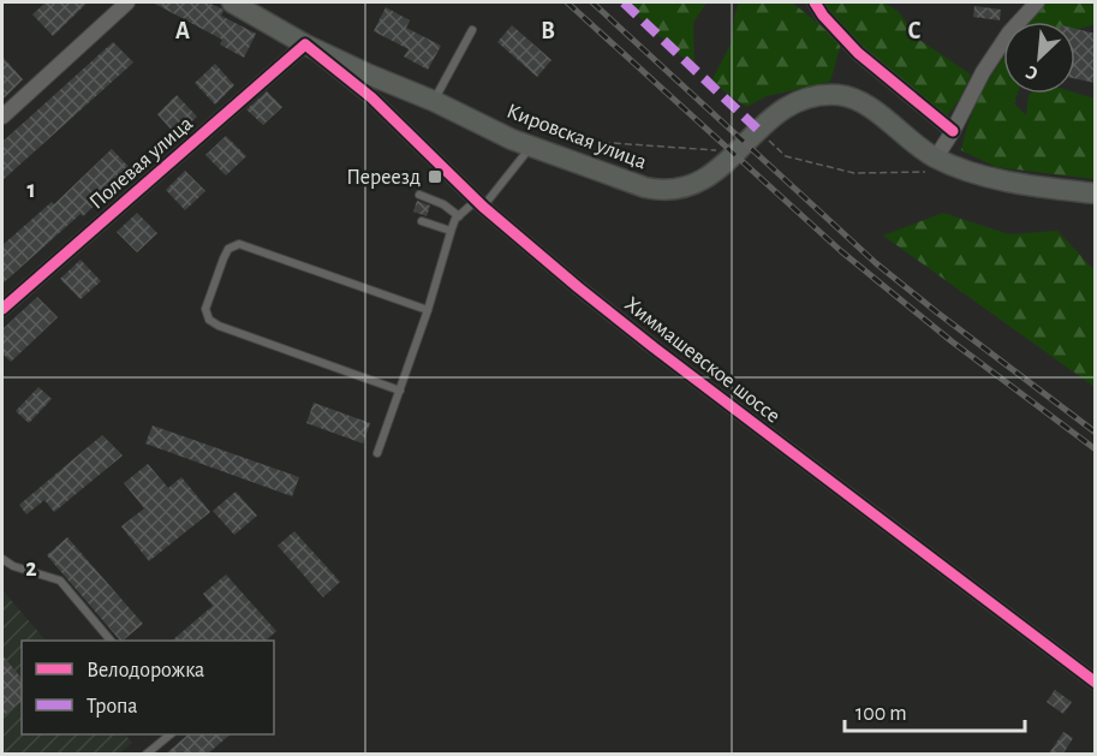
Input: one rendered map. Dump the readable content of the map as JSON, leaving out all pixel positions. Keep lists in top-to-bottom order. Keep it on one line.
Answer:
{"streets":{"main road":["Кировская улица"],"street":["Полевая улица","Химмашевское шоссе"]},"crossings":[["Кировская улица","Полевая улица"],["Кировская улица","Химмашевское шоссе"],["Полевая улица","Химмашевское шоссе"]],"places":{"transit":["Переезд"]},"legend":["Велодорожка","Тропа"],"scale_bar":"100 m","north":"bottom left","grid":{"columns":["A","B","C"],"rows":["1","2"]}}
